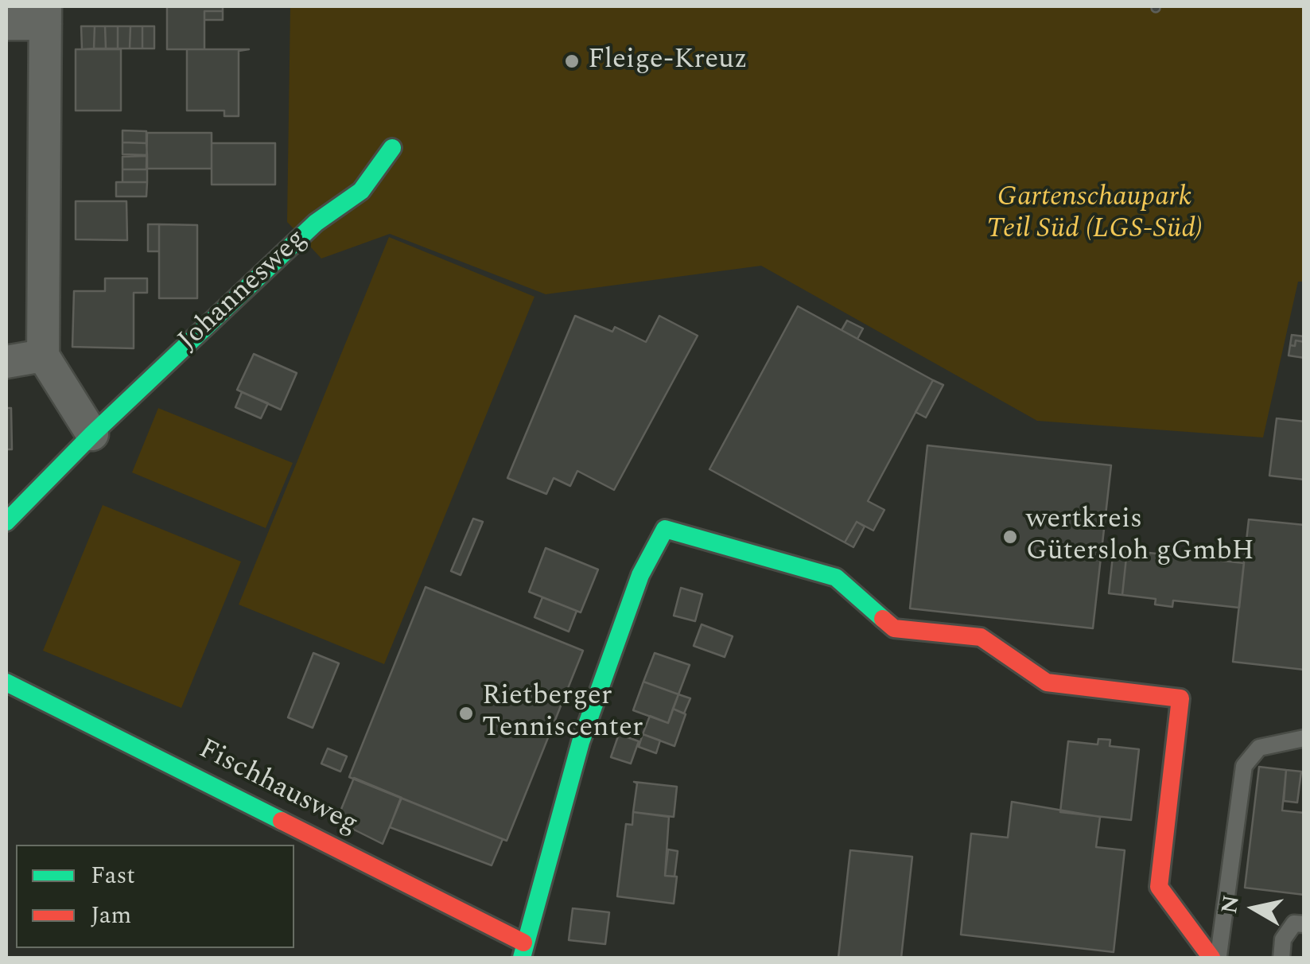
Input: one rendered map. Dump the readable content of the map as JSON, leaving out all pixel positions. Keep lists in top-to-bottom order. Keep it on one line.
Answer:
{"streets":{"street":["Johannesweg","Fischhausweg"]},"parks":["Gartenschaupark Teil Süd (LGS-Süd)"],"places":["Fleige-Kreuz","wertkreis Gütersloh gGmbH","Rietberger Tenniscenter"],"legend":["Fast","Jam"],"north":"left"}
